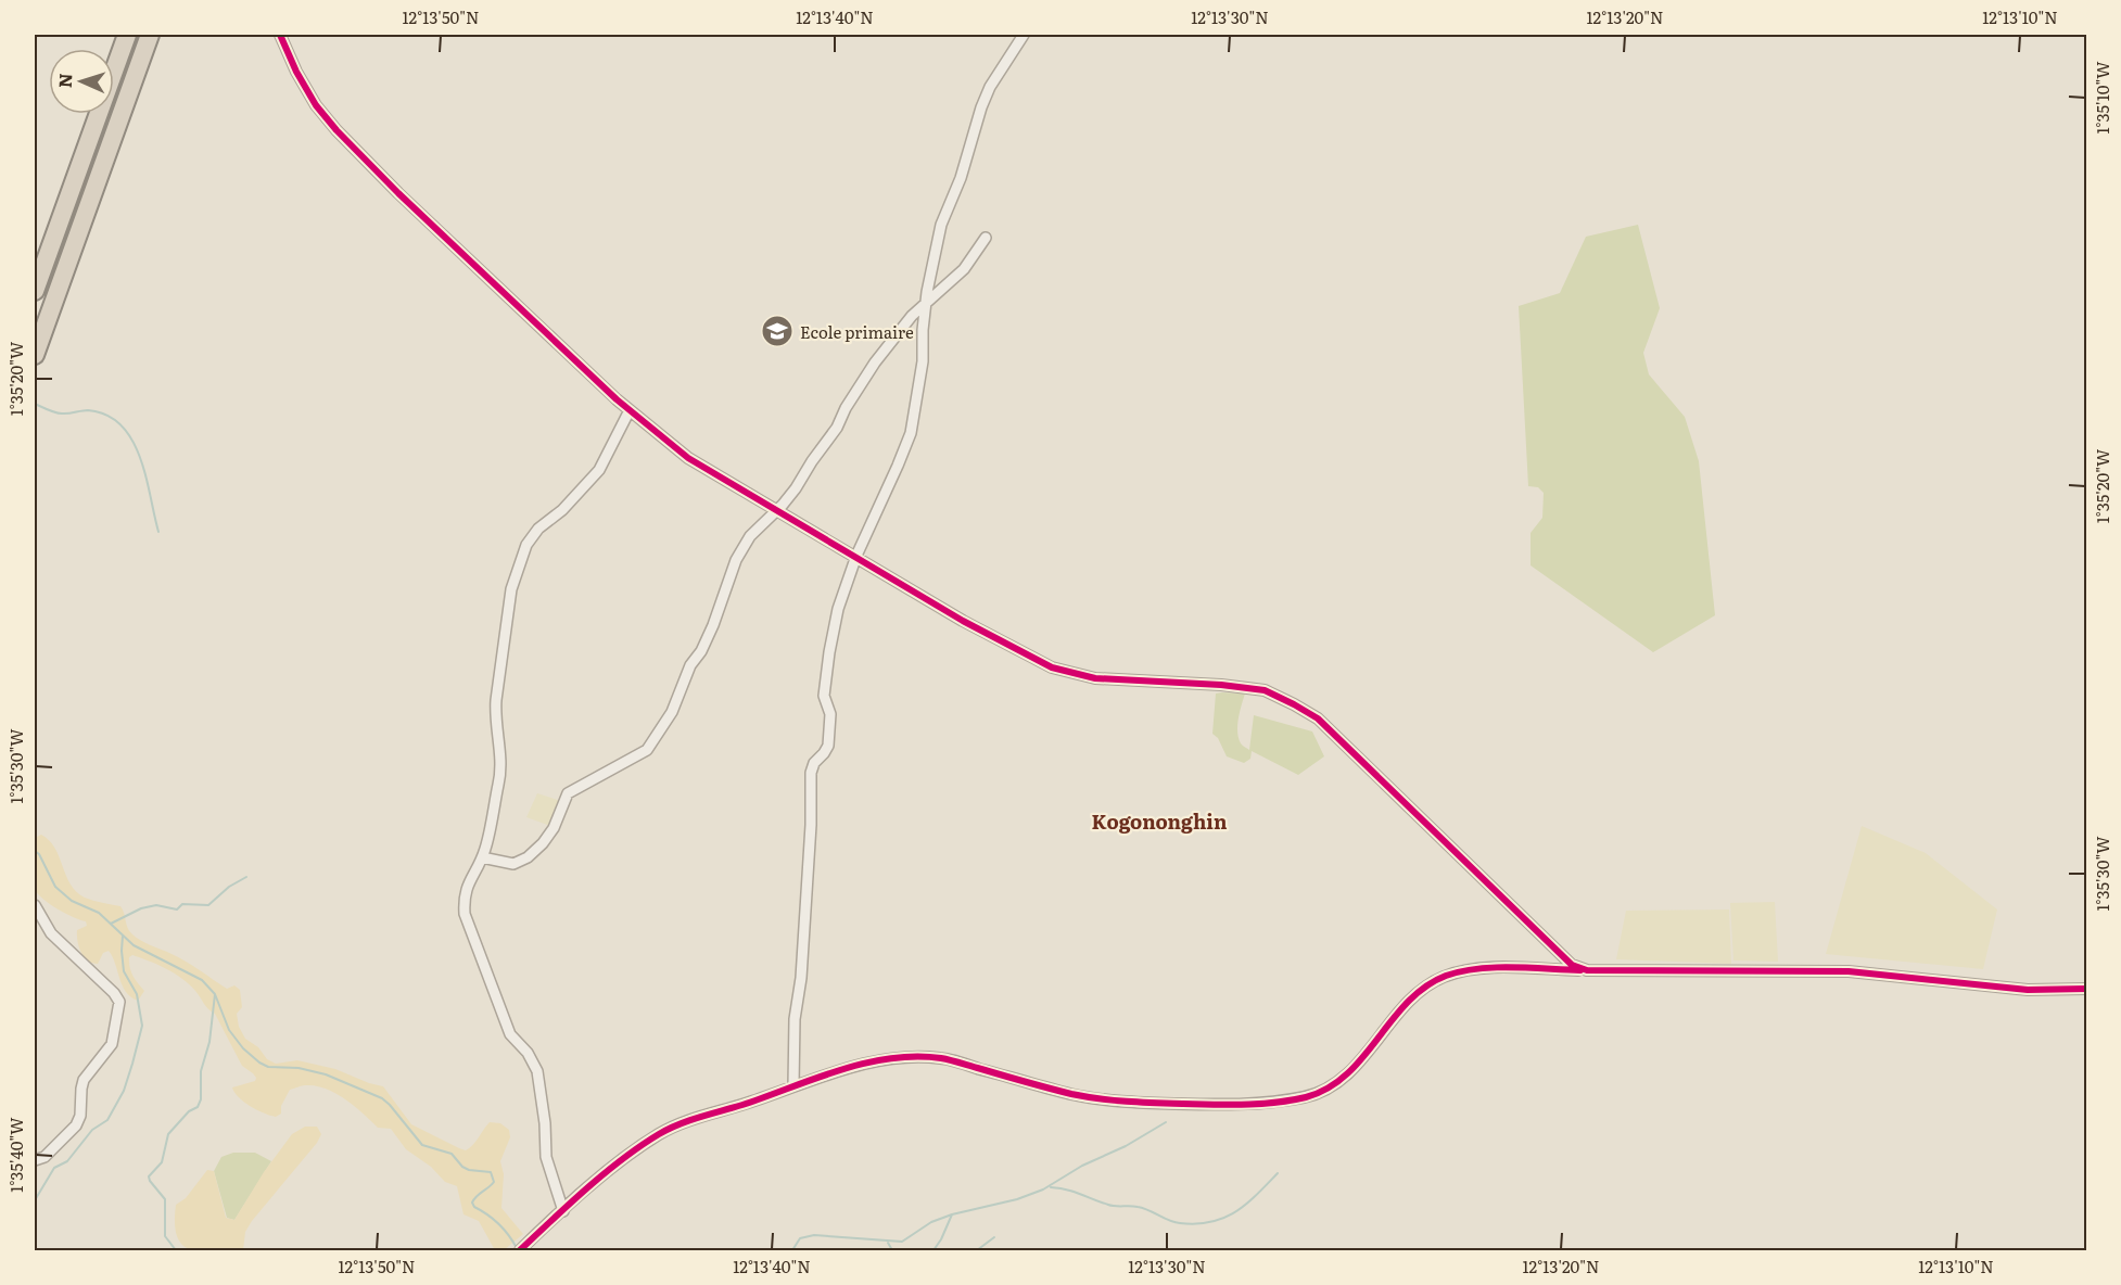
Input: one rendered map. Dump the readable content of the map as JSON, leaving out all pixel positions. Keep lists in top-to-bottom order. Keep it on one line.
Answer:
{"districts":["Kogononghin"],"places":{"school or university":["Ecole primaire"]},"north":"left","coordinates":["12°13'50\"N","12°13'40\"N","12°13'30\"N","12°13'20\"N","12°13'10\"N","1°35'10\"W","1°35'20\"W","1°35'30\"W","1°35'40\"W"]}
